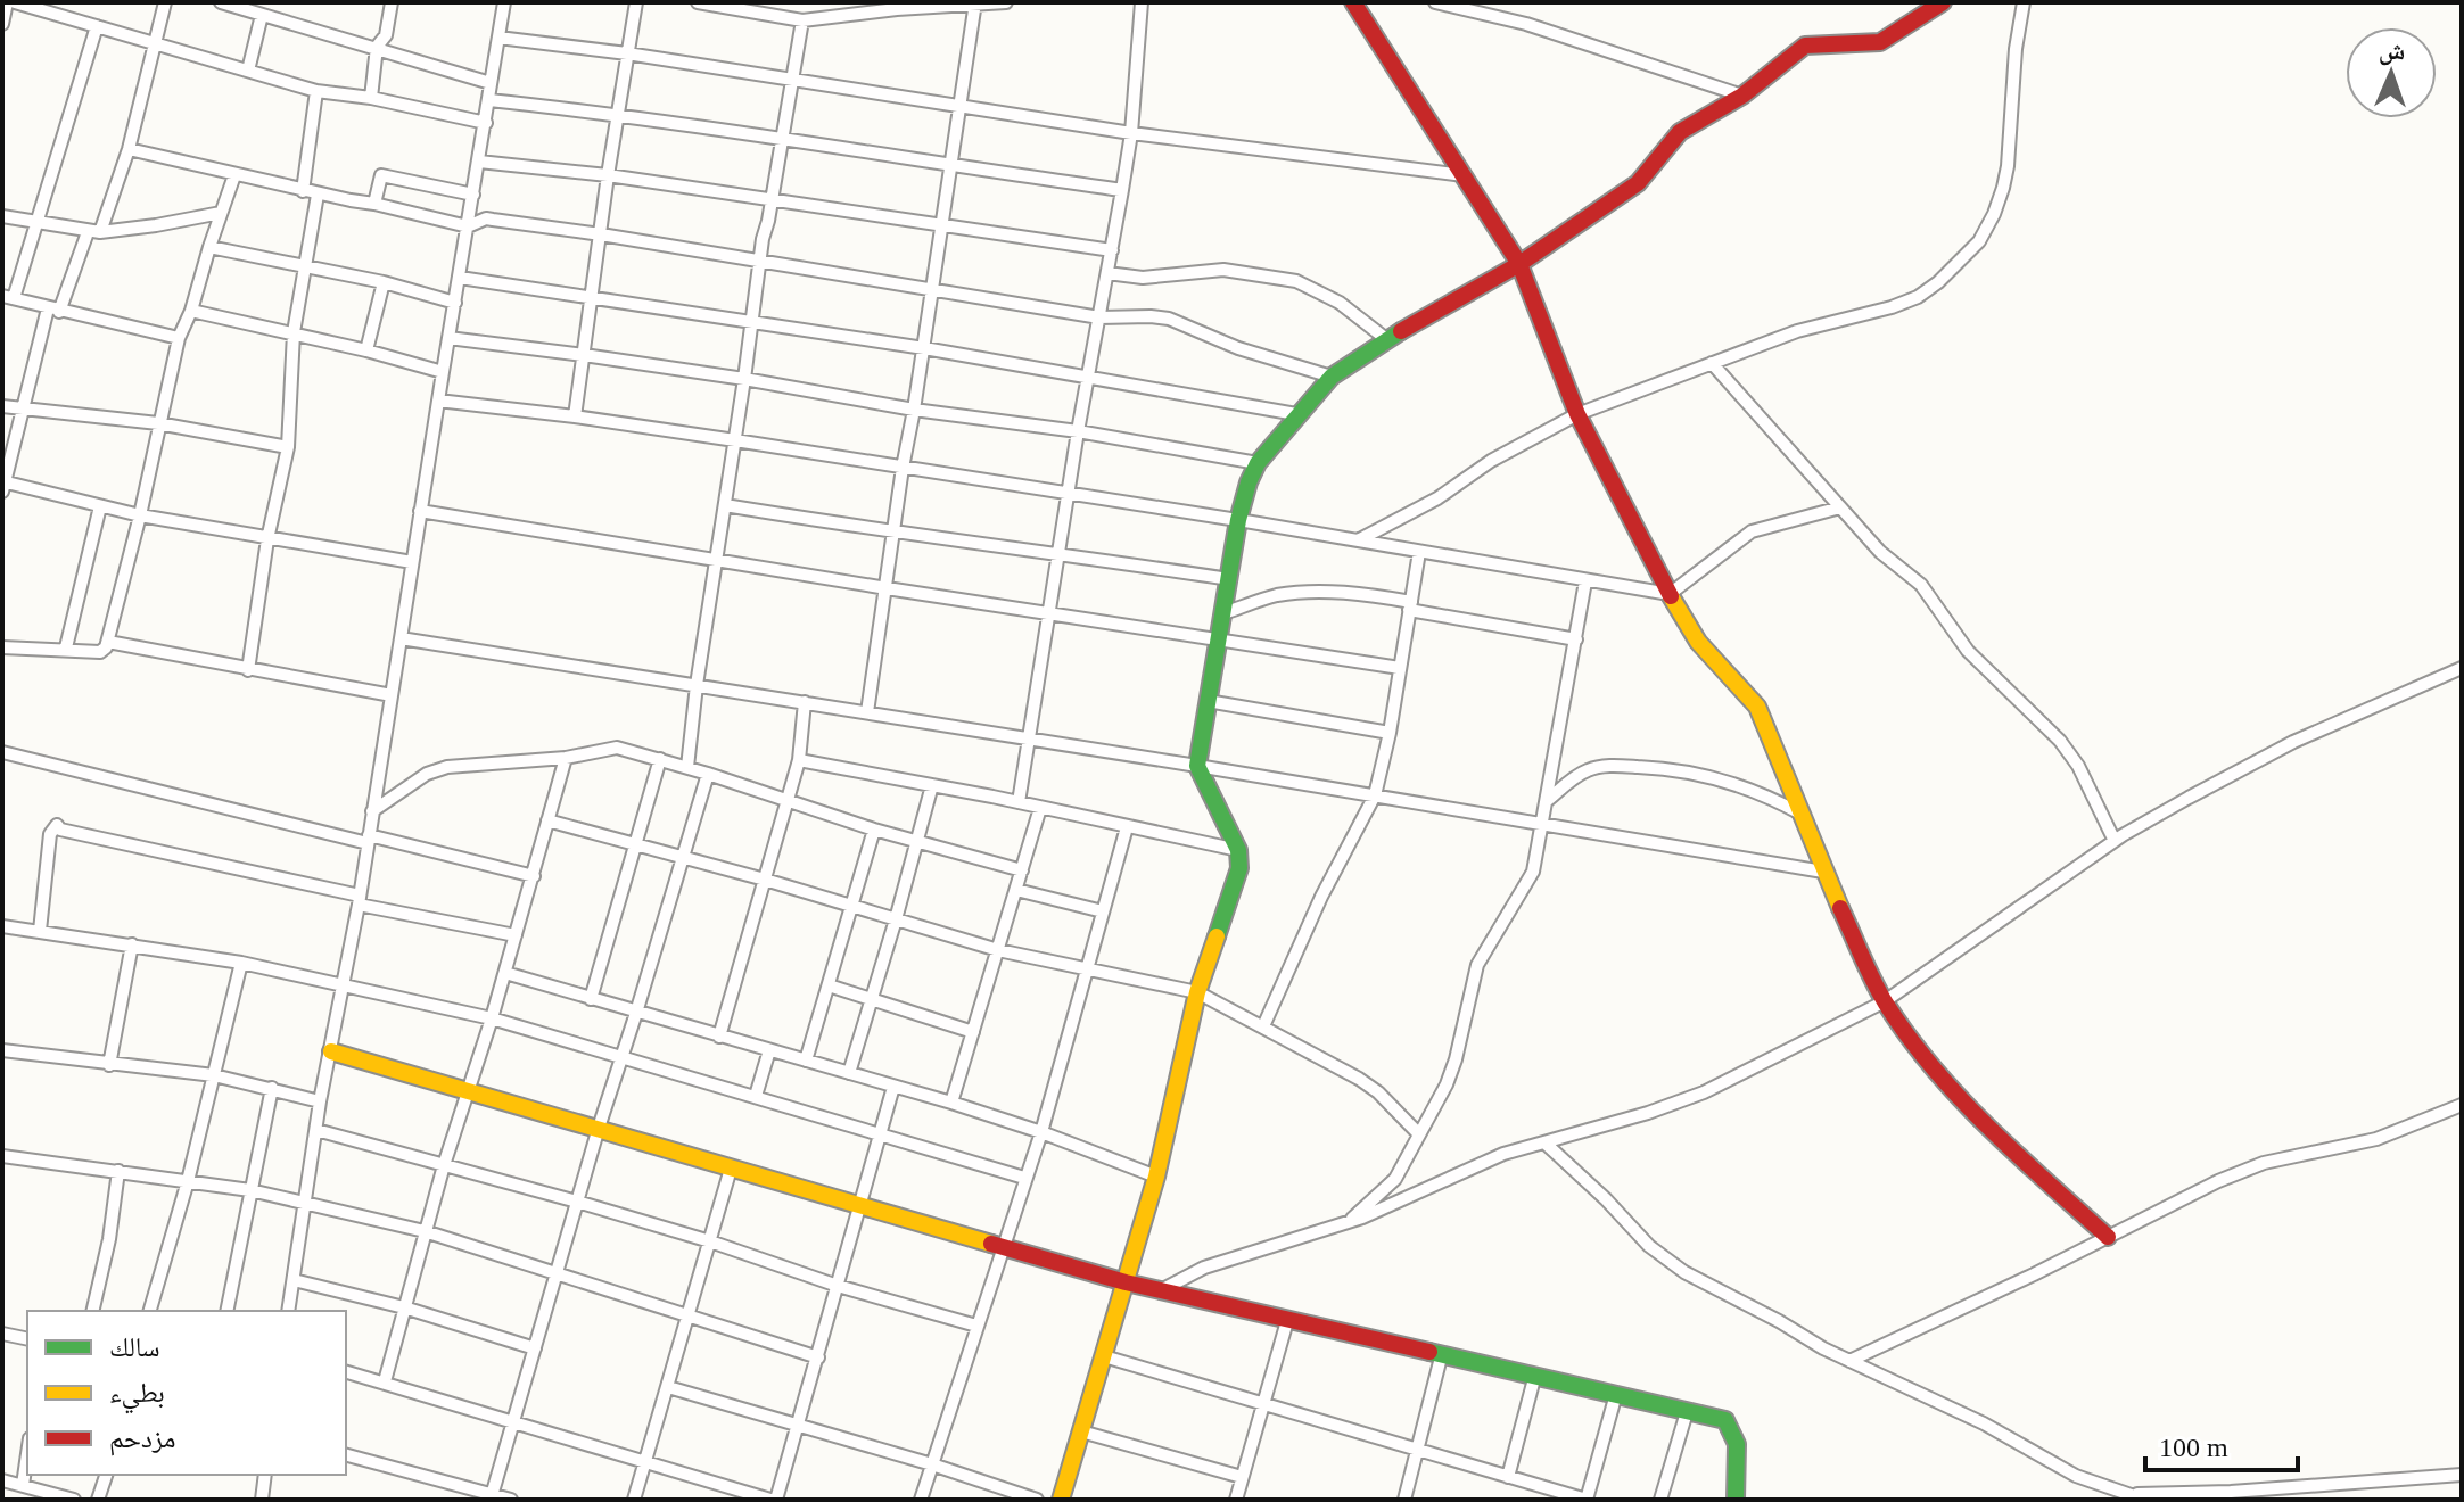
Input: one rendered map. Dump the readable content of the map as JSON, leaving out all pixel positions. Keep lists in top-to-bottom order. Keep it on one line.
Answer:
{"legend":["سالك","بطيء","مزدحم"],"scale_bar":"100 m","north":"top"}
